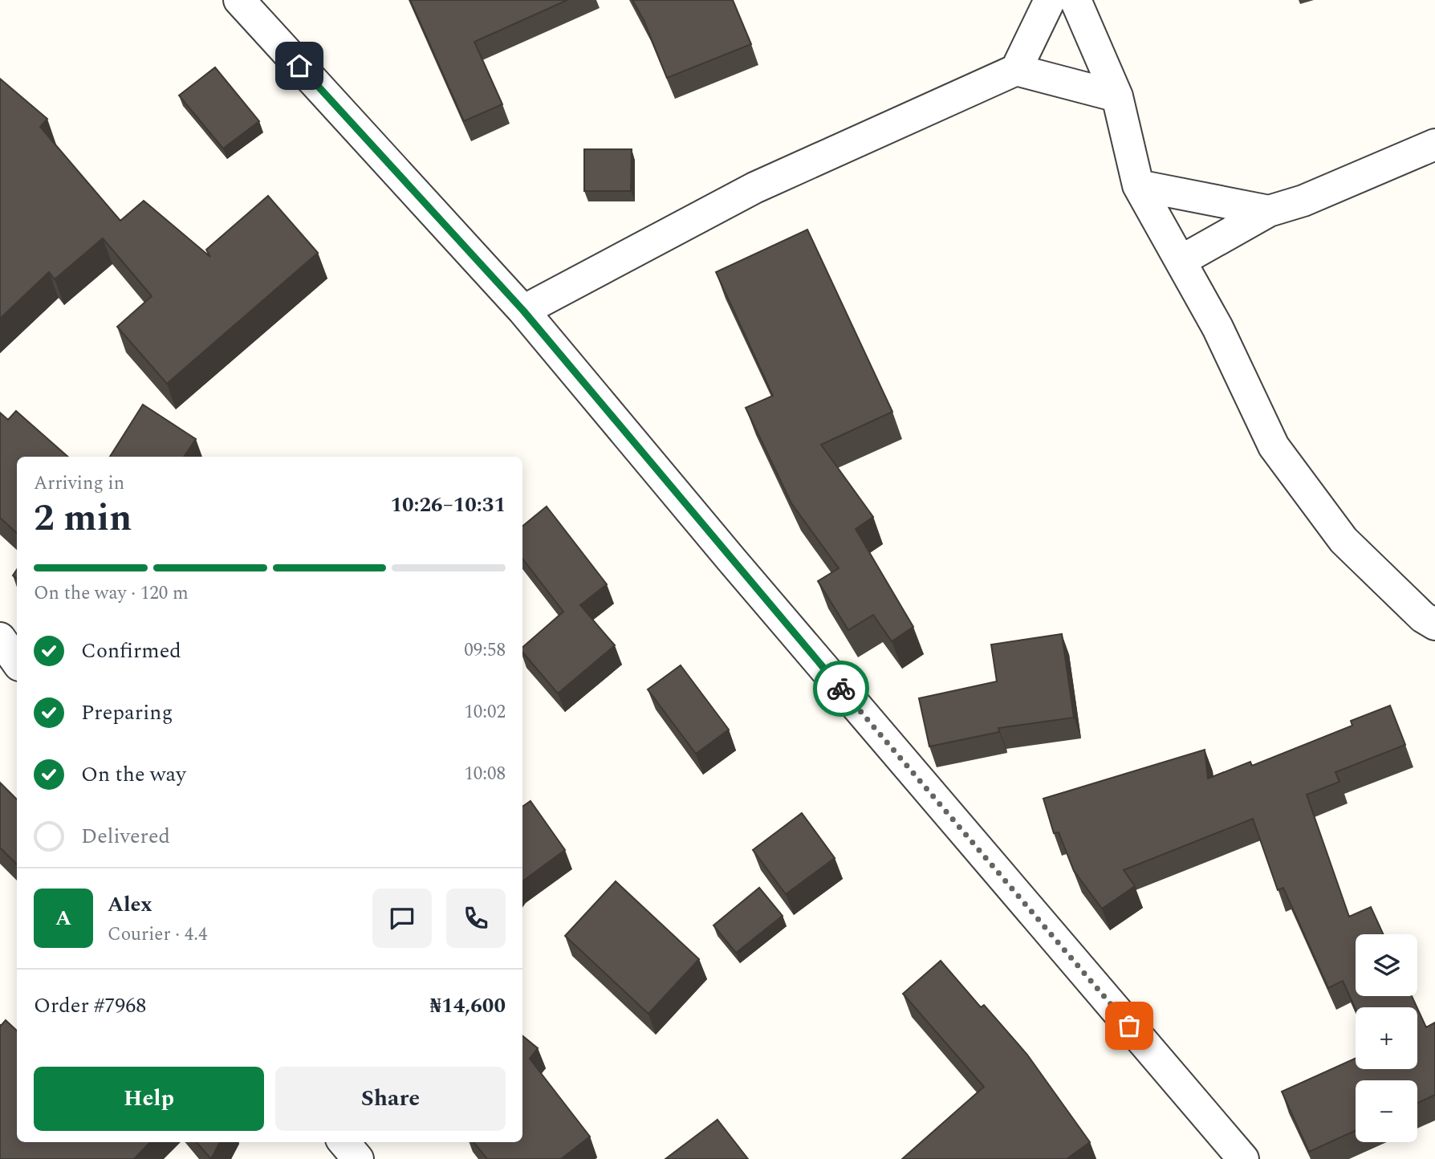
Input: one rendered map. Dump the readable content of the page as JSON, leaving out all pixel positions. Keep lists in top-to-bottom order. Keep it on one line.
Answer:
{"page":{"heading":["2 min","Arriving in","10:26–10:31"],"panel":["Alex","Courier · 4.4","Order #7968","₦14,600"],"bar":"On the way · 120 m","list":[["Confirmed","09:58"],["Preparing","10:02"],["On the way","10:08"],"Delivered"],"round":"A","map_buttons":["+","−"],"buttons":["Help","Share"]}}
